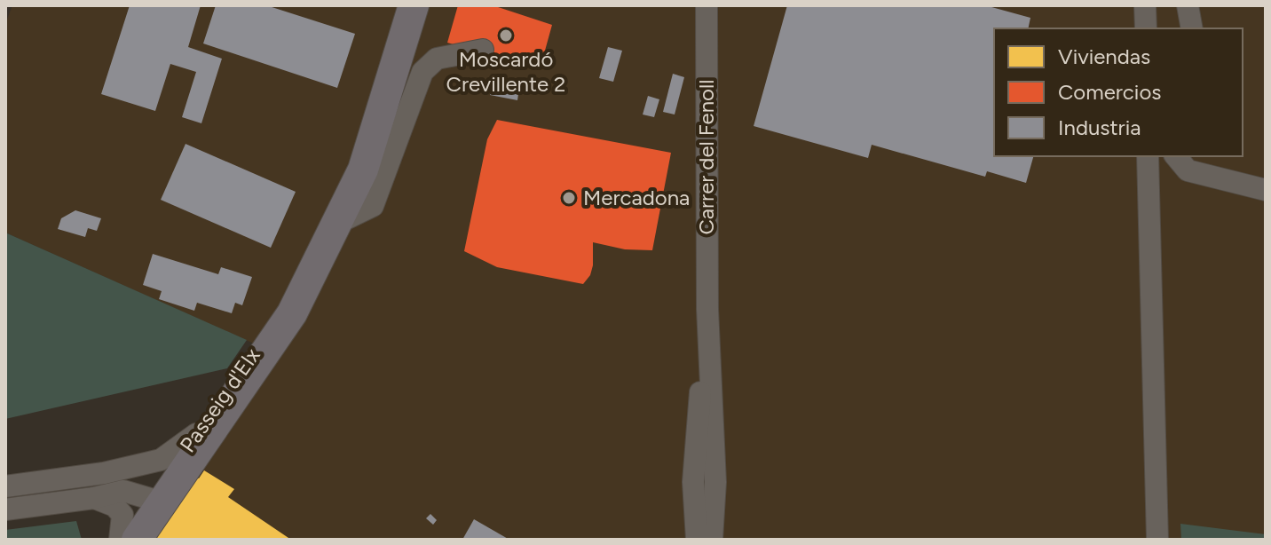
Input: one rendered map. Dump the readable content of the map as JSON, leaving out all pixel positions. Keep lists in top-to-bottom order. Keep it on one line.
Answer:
{"streets":{"highway":["Passeig d'Elx"],"street":["Carrer del Fenoll"]},"places":["Moscardó Crevillente 2","Mercadona"],"legend":["Viviendas","Comercios","Industria"]}
